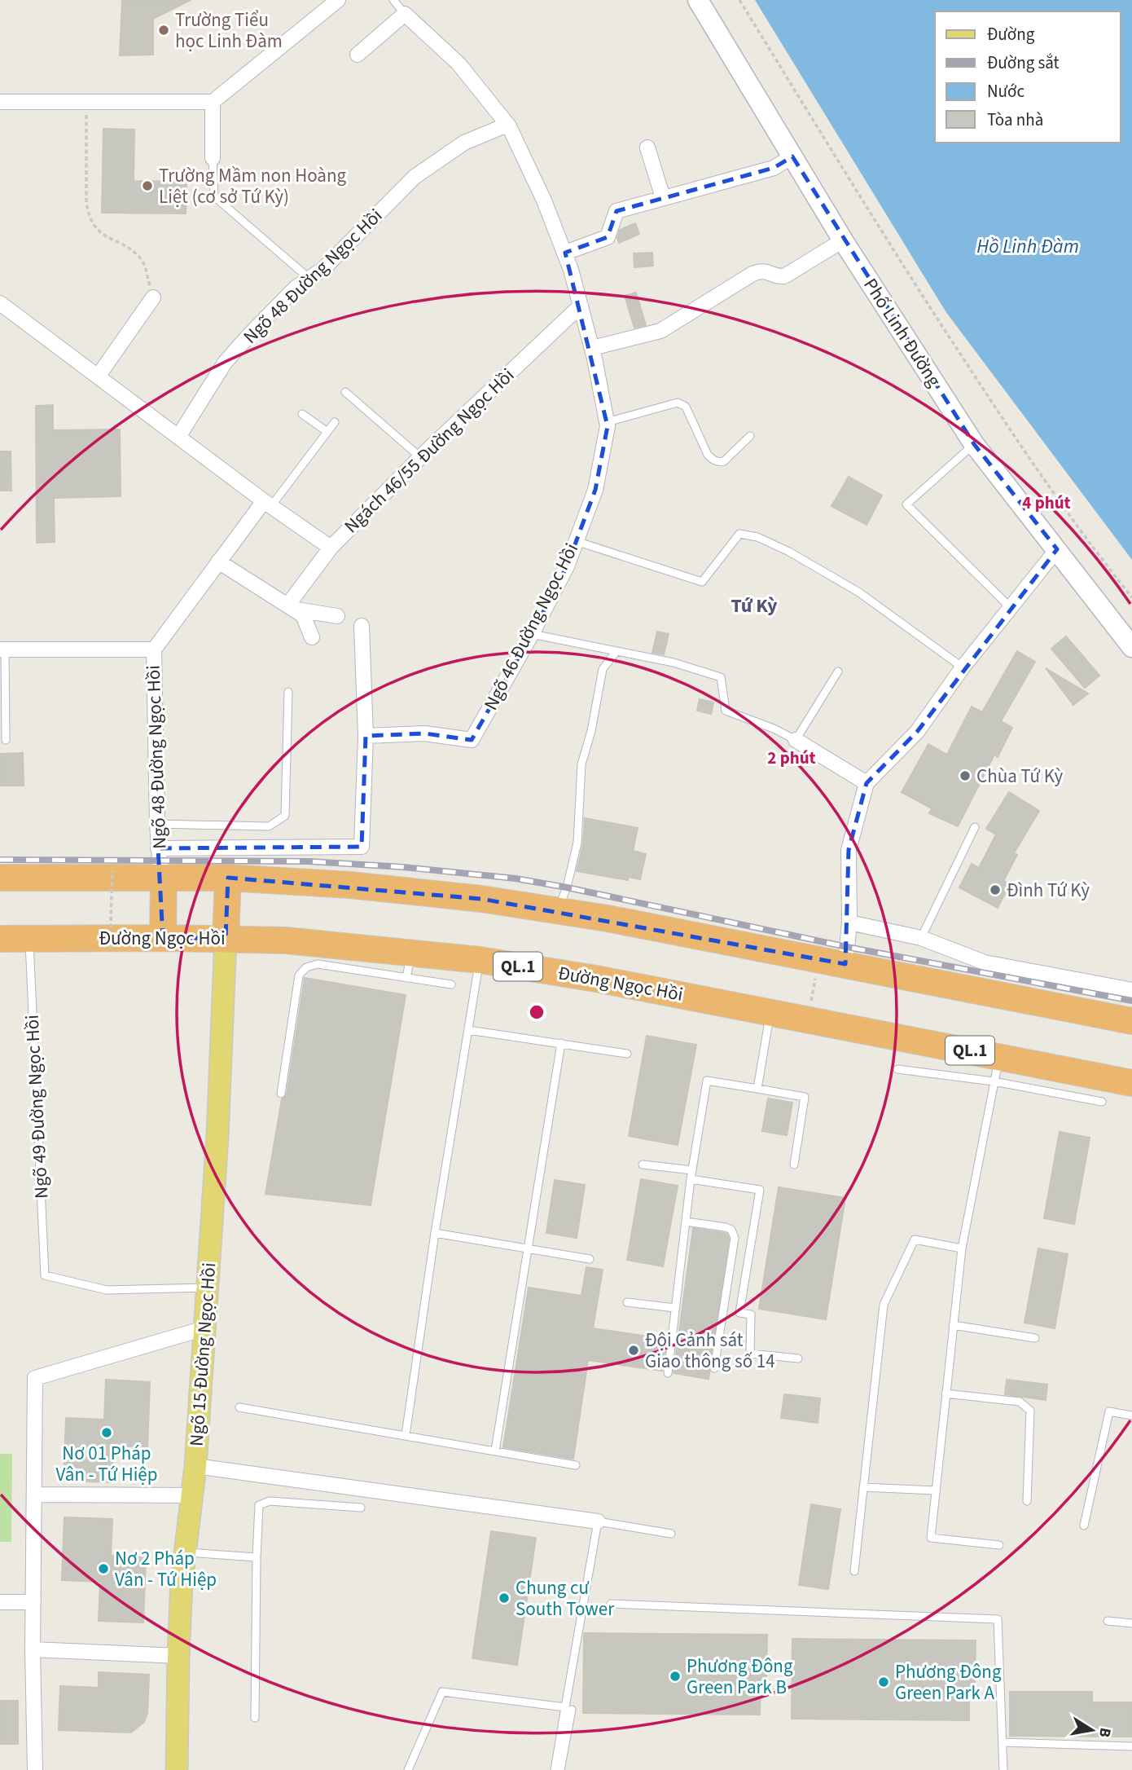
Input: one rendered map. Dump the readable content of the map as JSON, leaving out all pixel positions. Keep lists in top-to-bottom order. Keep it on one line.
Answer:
{"streets":{"highway":["Đường Ngọc Hồi","QL.1"],"main road":["Ngõ 15 Đường Ngọc Hồi"],"street":["Ngõ 48 Đường Ngọc Hồi","Phố Linh Đường","Ngách 46/55 Đường Ngọc Hồi","Ngõ 46 Đường Ngọc Hồi"],"lane":["Ngõ 49 Đường Ngọc Hồi"]},"crossings":[["Ngõ 48 Đường Ngọc Hồi","Ngõ 46 Đường Ngọc Hồi"],["Ngách 46/55 Đường Ngọc Hồi","Ngõ 46 Đường Ngọc Hồi"],["Đường Ngọc Hồi","Ngõ 49 Đường Ngọc Hồi"],["Đường Ngọc Hồi","Ngõ 15 Đường Ngọc Hồi"],["Ngõ 49 Đường Ngọc Hồi","Ngõ 15 Đường Ngọc Hồi"]],"districts":["Tứ Kỳ"],"water":["Hồ Linh Đàm"],"places":["Trường Tiểu học Linh Đàm","Trường Mầm non Hoàng Liệt (cơ sở Tứ Kỳ)","Chùa Tứ Kỳ","Đình Tứ Kỳ","Đội Cảnh sát Giao thông số 14","Nơ 01 Pháp Vân - Tứ Hiệp","Nơ 2 Pháp Vân - Tứ Hiệp","Chung cư South Tower","Phương Đông Green Park B","Phương Đông Green Park A"],"legend":["Đường","Đường sắt","Nước","Tòa nhà"],"north":"right","rings":["4 phút","2 phút"]}
